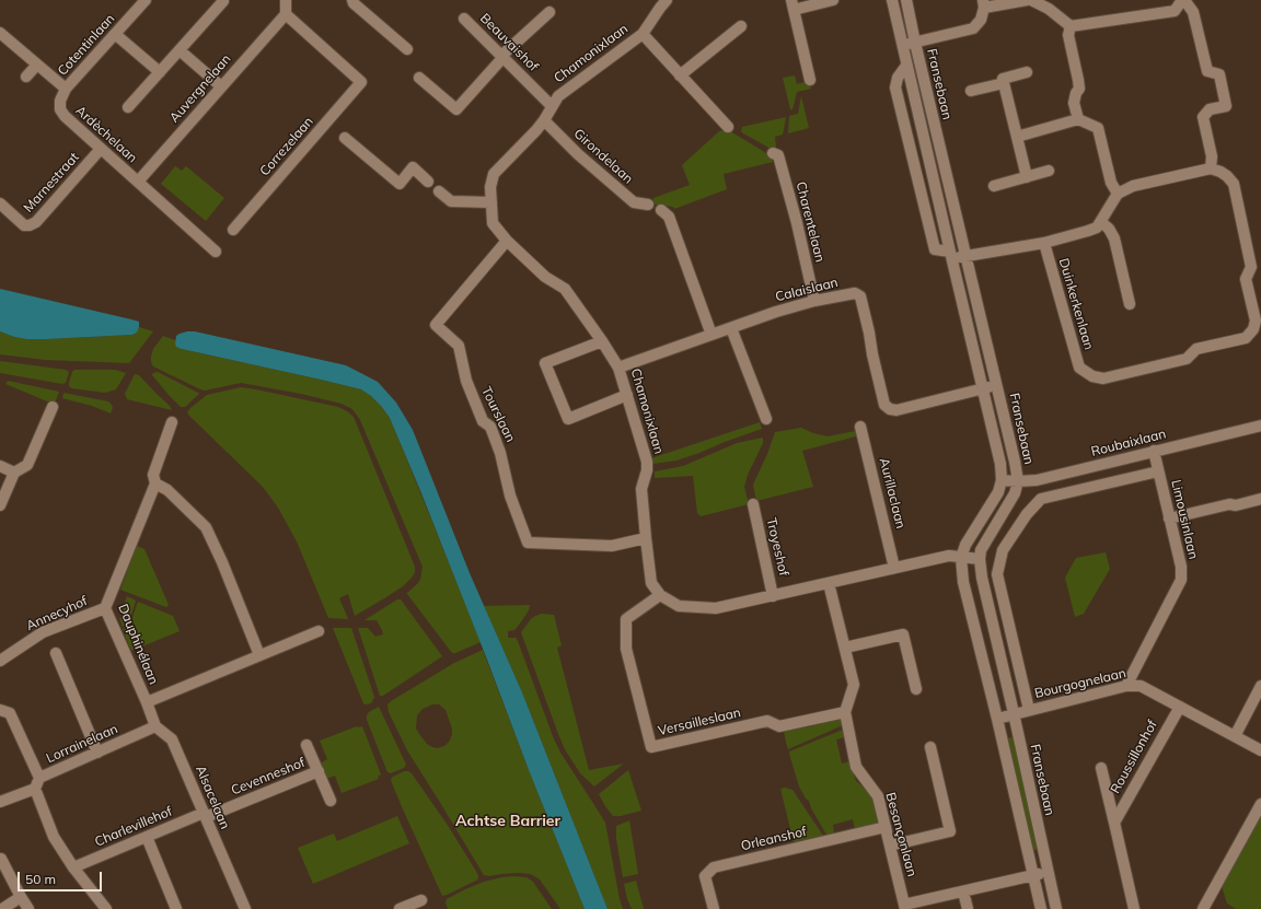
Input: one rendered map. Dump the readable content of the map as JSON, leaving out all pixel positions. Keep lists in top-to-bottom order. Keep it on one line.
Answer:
{"streets":{"street":["Beauvaishof","Cotentinlaan","Chamonixlaan","Fransebaan","Auvergnelaan","Ardèchelaan","Correzelaan","Girondelaan","Marnestraat","Charentelaan","Calaislaan","Duinkerkenlaan","Tourslaan","Roubaixlaan","Aurillaclaan","Limousinlaan","Troyeshof","Annecyhof","Dauphinélaan","Bourgognelaan","Versailleslaan","Lorrainelaan","Roussillonhof","Cevenneshof","Alsacelaan","Charlevillehof","Besançonlaan","Orleanshof"]},"crossings":[["Beauvaishof","Chamonixlaan"],["Cotentinlaan","Ardèchelaan"],["Chamonixlaan","Girondelaan"],["Chamonixlaan","Calaislaan"],["Chamonixlaan","Tourslaan"],["Chamonixlaan","Versailleslaan"],["Fransebaan","Calaislaan"],["Fransebaan","Duinkerkenlaan"],["Fransebaan","Roubaixlaan"],["Fransebaan","Bourgognelaan"],["Fransebaan","Besançonlaan"],["Auvergnelaan","Ardèchelaan"],["Auvergnelaan","Correzelaan"],["Ardèchelaan","Marnestraat"],["Charentelaan","Calaislaan"],["Roubaixlaan","Limousinlaan"],["Limousinlaan","Bourgognelaan"],["Annecyhof","Dauphinélaan"],["Bourgognelaan","Roussillonhof"],["Versailleslaan","Besançonlaan"],["Lorrainelaan","Alsacelaan"],["Cevenneshof","Alsacelaan"],["Cevenneshof","Charlevillehof"],["Alsacelaan","Charlevillehof"],["Besançonlaan","Orleanshof"]],"districts":["Achtse Barrier"],"scale_bar":"50 m"}
